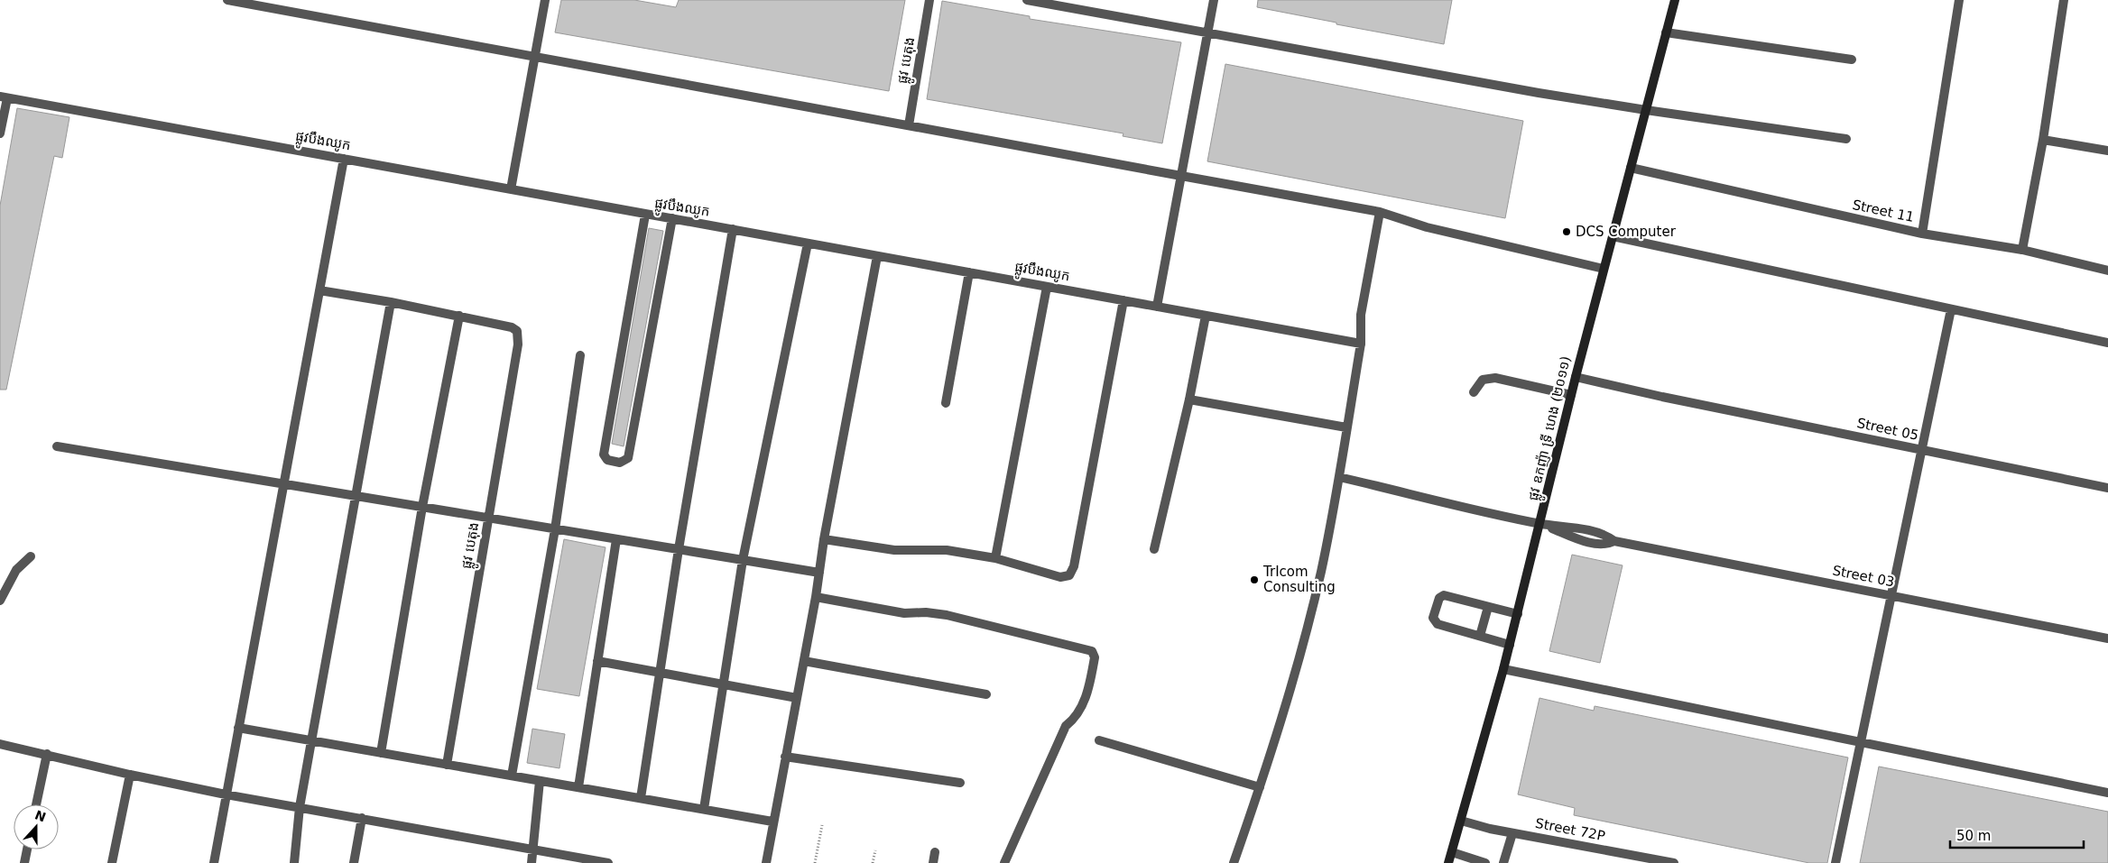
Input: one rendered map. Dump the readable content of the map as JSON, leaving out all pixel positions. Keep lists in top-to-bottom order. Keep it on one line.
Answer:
{"streets":{"main road":["ផ្លូវ ឧកញ៉ា ទ្រី ហេង (២០១១)"],"street":["ផ្លូវ បេតុង","ផ្លូវបឹងឈូក","Street 11","Street 05","Street 03","Street 72P"]},"crossings":[["Street 11","ផ្លូវ ឧកញ៉ា ទ្រី ហេង (២០១១)"],["ផ្លូវ ឧកញ៉ា ទ្រី ហេង (២០១១)","Street 05"],["ផ្លូវ ឧកញ៉ា ទ្រី ហេង (២០១១)","Street 03"],["ផ្លូវ ឧកញ៉ា ទ្រី ហេង (២០១១)","Street 72P"]],"places":["DCS Computer","TrIcom Consulting"],"scale_bar":"50 m","north":"top"}
